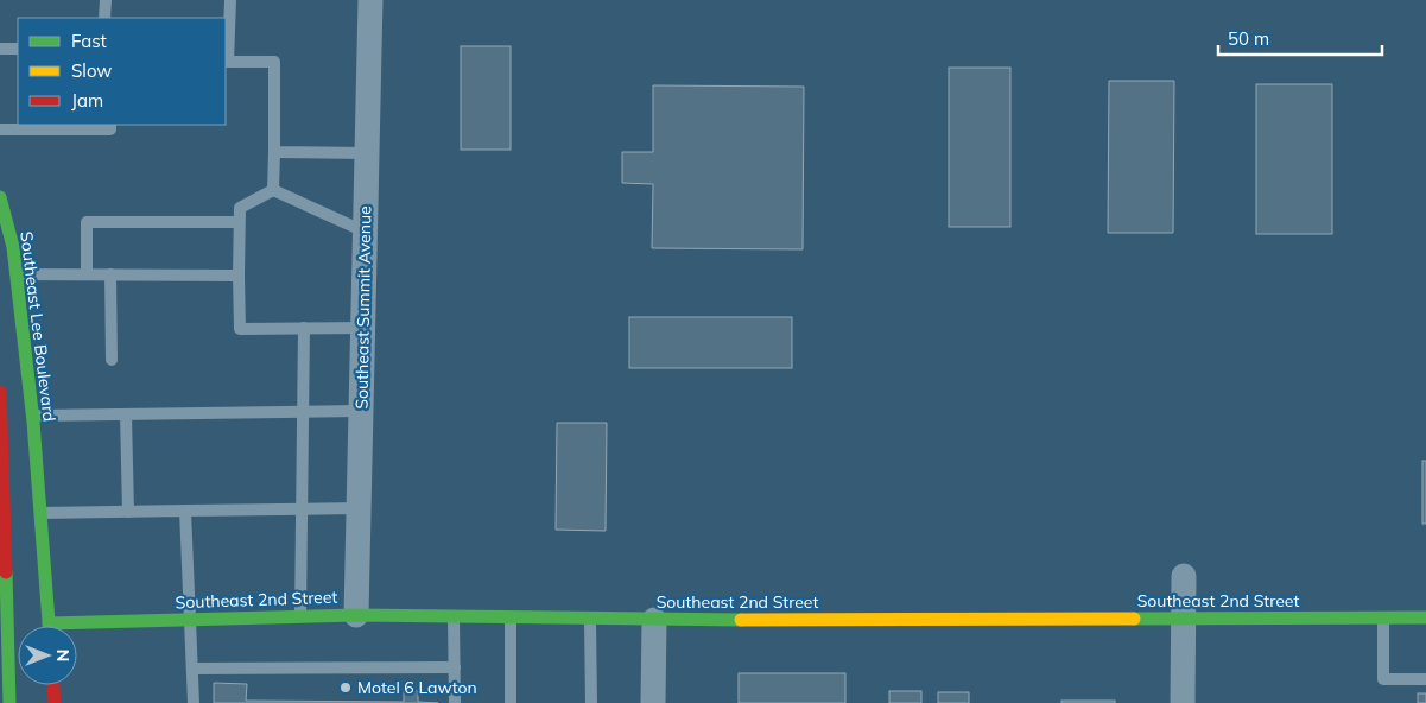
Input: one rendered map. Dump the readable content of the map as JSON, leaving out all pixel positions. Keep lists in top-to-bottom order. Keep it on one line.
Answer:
{"streets":{"street":["Southeast Summit Avenue","Southeast Lee Boulevard","Southeast 2nd Street"]},"crossings":[["Southeast Summit Avenue","Southeast 2nd Street"]],"places":["Motel 6 Lawton"],"legend":["Fast","Slow","Jam"],"scale_bar":"50 m","north":"right"}
